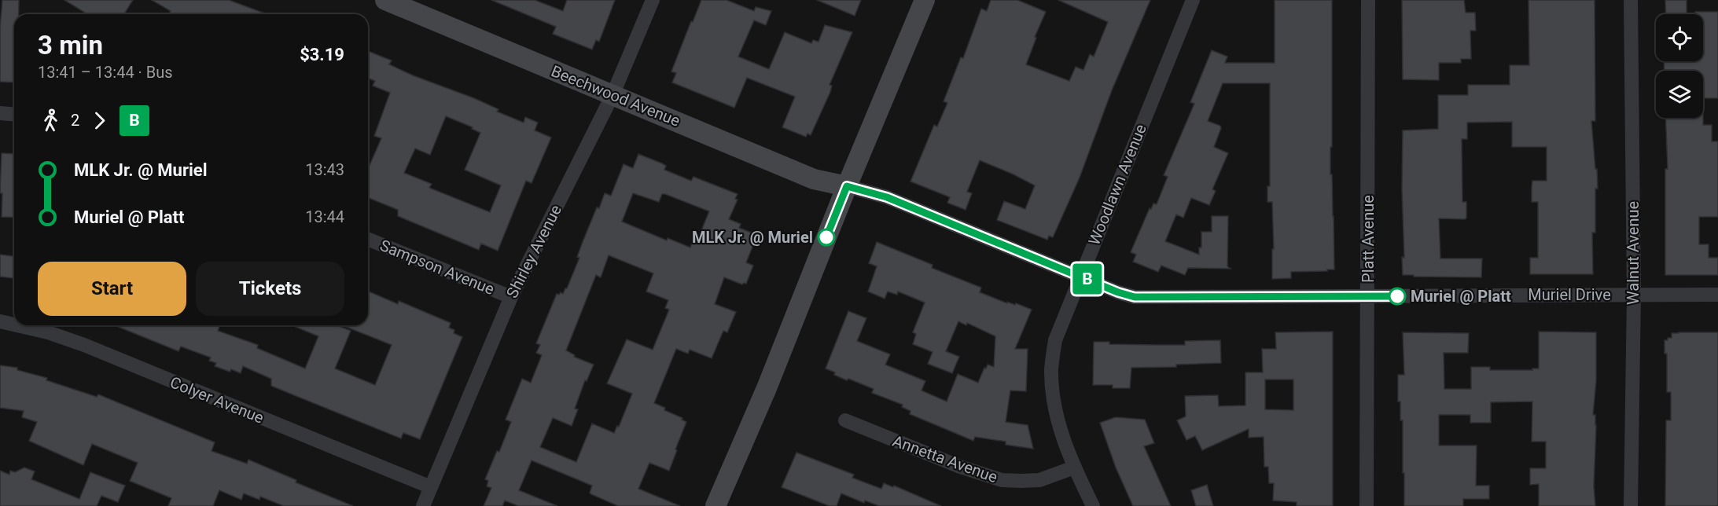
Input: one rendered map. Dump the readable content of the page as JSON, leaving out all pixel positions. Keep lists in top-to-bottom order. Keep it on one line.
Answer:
{"streets":{"main road":["Beechwood Avenue"],"street":["Woodlawn Avenue","Platt Avenue","Shirley Avenue","Walnut Avenue","Sampson Avenue","Muriel Drive","Colyer Avenue","Annetta Avenue"]},"crossings":[["Beechwood Avenue","Shirley Avenue"],["Beechwood Avenue","Muriel Drive"],["Woodlawn Avenue","Muriel Drive"],["Woodlawn Avenue","Annetta Avenue"],["Platt Avenue","Muriel Drive"],["Shirley Avenue","Sampson Avenue"],["Shirley Avenue","Colyer Avenue"],["Walnut Avenue","Muriel Drive"]],"places":["MLK Jr. @ Muriel","Muriel @ Platt"],"lines":["bus line B"],"page":{"on_map":"B","heading":["3 min","13:41 – 13:44 · Bus","$3.19"],"legs":["2","B"],"list":[{"name":"MLK Jr. @ Muriel","value":"13:43"},{"name":"Muriel @ Platt","value":"13:44"}],"buttons":["Start","Tickets"]}}
